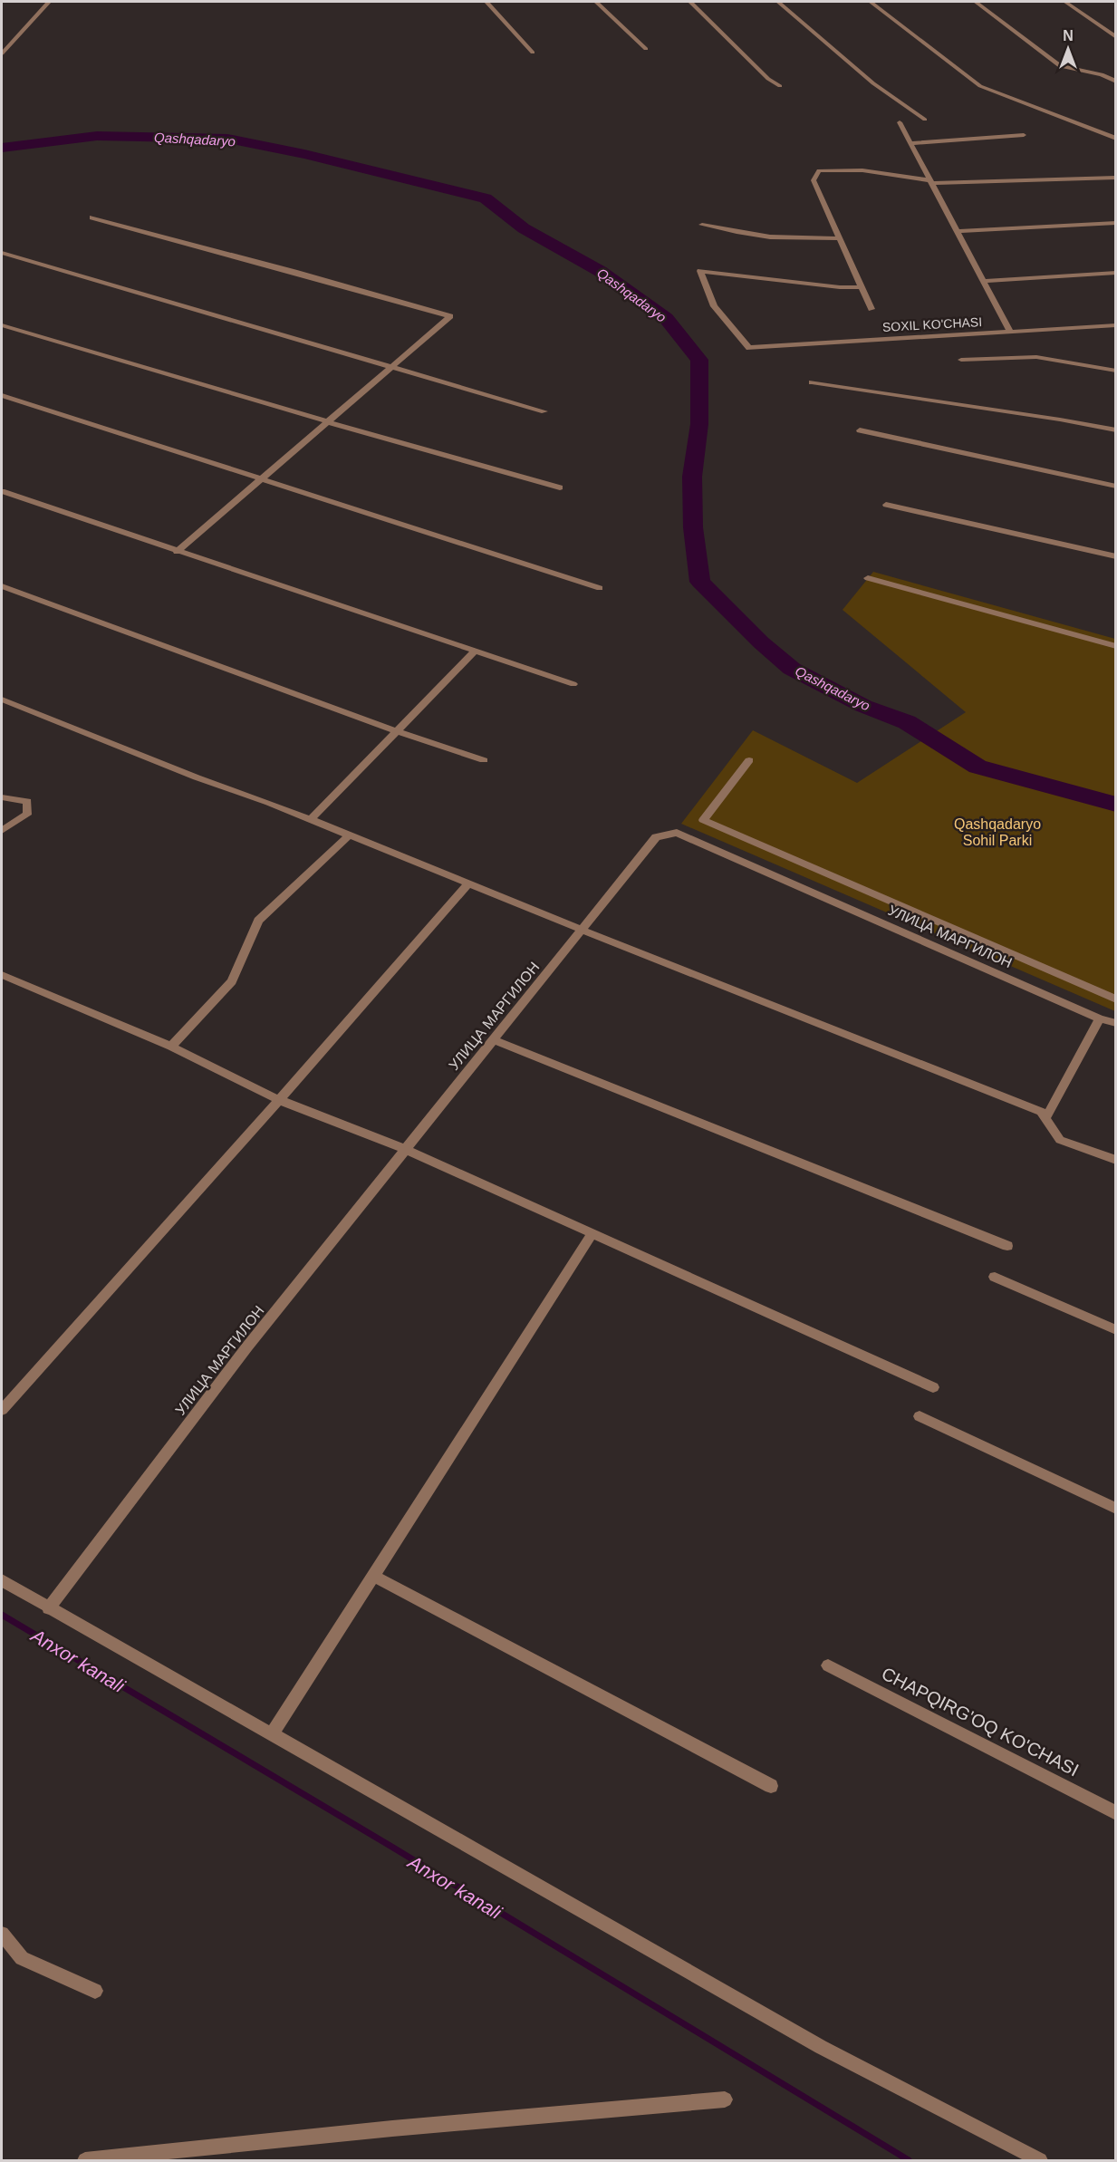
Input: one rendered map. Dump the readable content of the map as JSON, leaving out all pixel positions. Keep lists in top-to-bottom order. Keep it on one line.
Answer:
{"streets":{"street":["SOXIL KO'CHASI","УЛИЦА МАРГИЛОН","CHAPQIRG'OQ KO'CHASI"]},"water":["Qashqadaryo","Anxor kanali"],"parks":["Qashqadaryo Sohil Parki"],"north":"top"}
